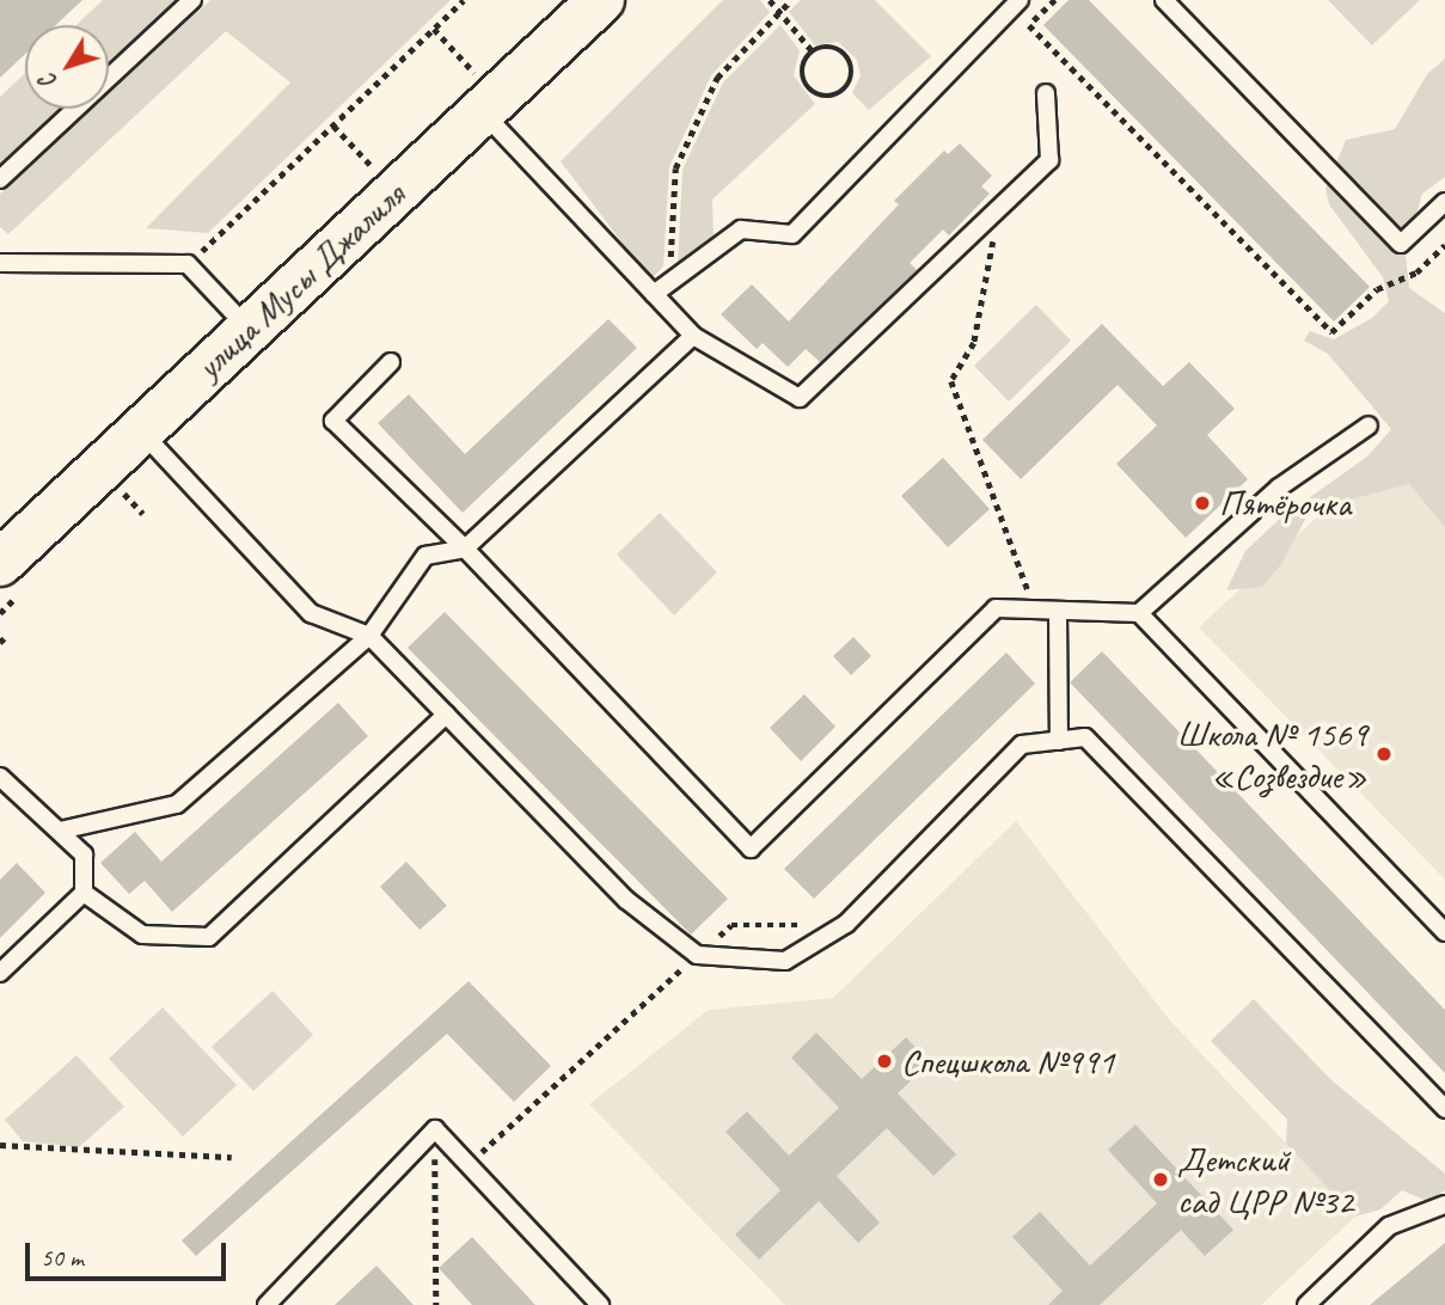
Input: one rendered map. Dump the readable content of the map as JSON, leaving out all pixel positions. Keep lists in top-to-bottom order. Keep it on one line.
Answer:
{"streets":{"main road":["улица Мусы Джалиля"]},"places":["Пятёрочка","Школа № 1569 «Созвездие»","Спецшкола №991","Детский сад ЦРР №32"],"scale_bar":"50 m","north":"bottom left"}
